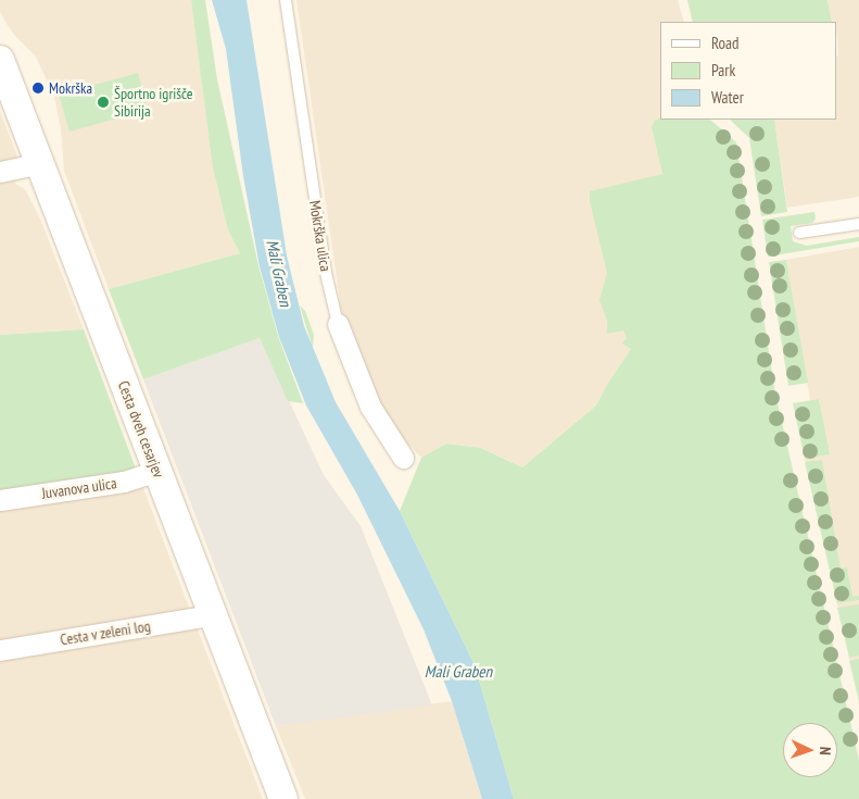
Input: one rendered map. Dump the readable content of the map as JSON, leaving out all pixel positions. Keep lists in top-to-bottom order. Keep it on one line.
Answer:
{"streets":{"street":["Mokrška ulica","Cesta dveh cesarjev","Juvanova ulica","Cesta v zeleni log"]},"crossings":[["Cesta dveh cesarjev","Juvanova ulica"],["Cesta dveh cesarjev","Cesta v zeleni log"]],"water":["Mali Graben"],"places":["Mokrška","Športno igrišče Sibirija"],"legend":["Road","Park","Water"],"north":"right"}
